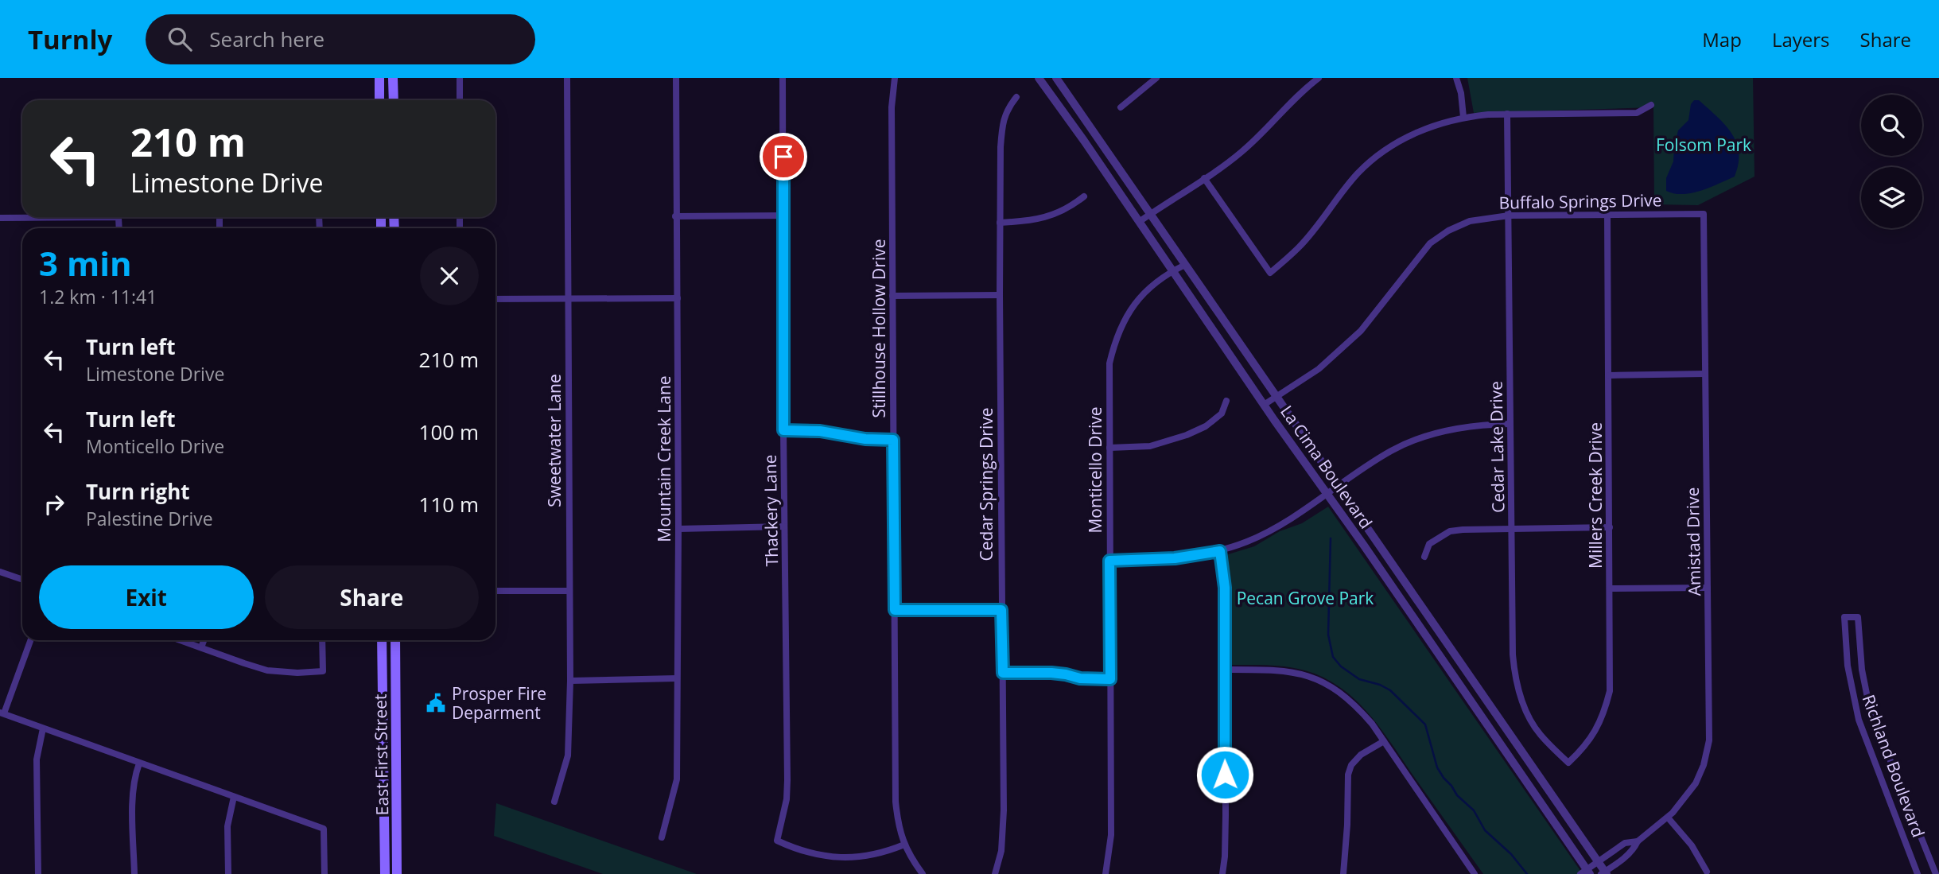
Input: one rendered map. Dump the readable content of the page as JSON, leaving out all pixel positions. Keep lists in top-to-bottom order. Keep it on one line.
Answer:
{"streets":{"main road":["East First Street"],"street":["Buffalo Springs Drive","Stillhouse Hollow Drive","Sweetwater Lane","Cedar Lake Drive","Mountain Creek Lane","La Cima Boulevard","Monticello Drive","Cedar Springs Drive","Millers Creek Drive","Thackery Lane","Amistad Drive","Richland Boulevard"]},"crossings":[["Buffalo Springs Drive","Cedar Lake Drive"],["Buffalo Springs Drive","La Cima Boulevard"],["Buffalo Springs Drive","Millers Creek Drive"],["Buffalo Springs Drive","Amistad Drive"],["Stillhouse Hollow Drive","Thackery Lane"],["Cedar Lake Drive","Millers Creek Drive"],["La Cima Boulevard","Monticello Drive"],["La Cima Boulevard","Amistad Drive"]],"parks":["Folsom Park","Pecan Grove Park"],"places":{"public building":["Prosper Fire Deparment"]},"page":{"header":"Turnly","search":"Search here","nav":["Map","Layers","Share"],"turn":["210 m","Limestone Drive"],"heading":["3 min","1.2 km · 11:41"],"list":[{"name":"Turn left","note":"Limestone Drive","value":"210 m"},{"name":"Turn left","note":"Monticello Drive","value":"100 m"},{"name":"Turn right","note":"Palestine Drive","value":"110 m"}],"buttons":["Exit","Share"]}}
